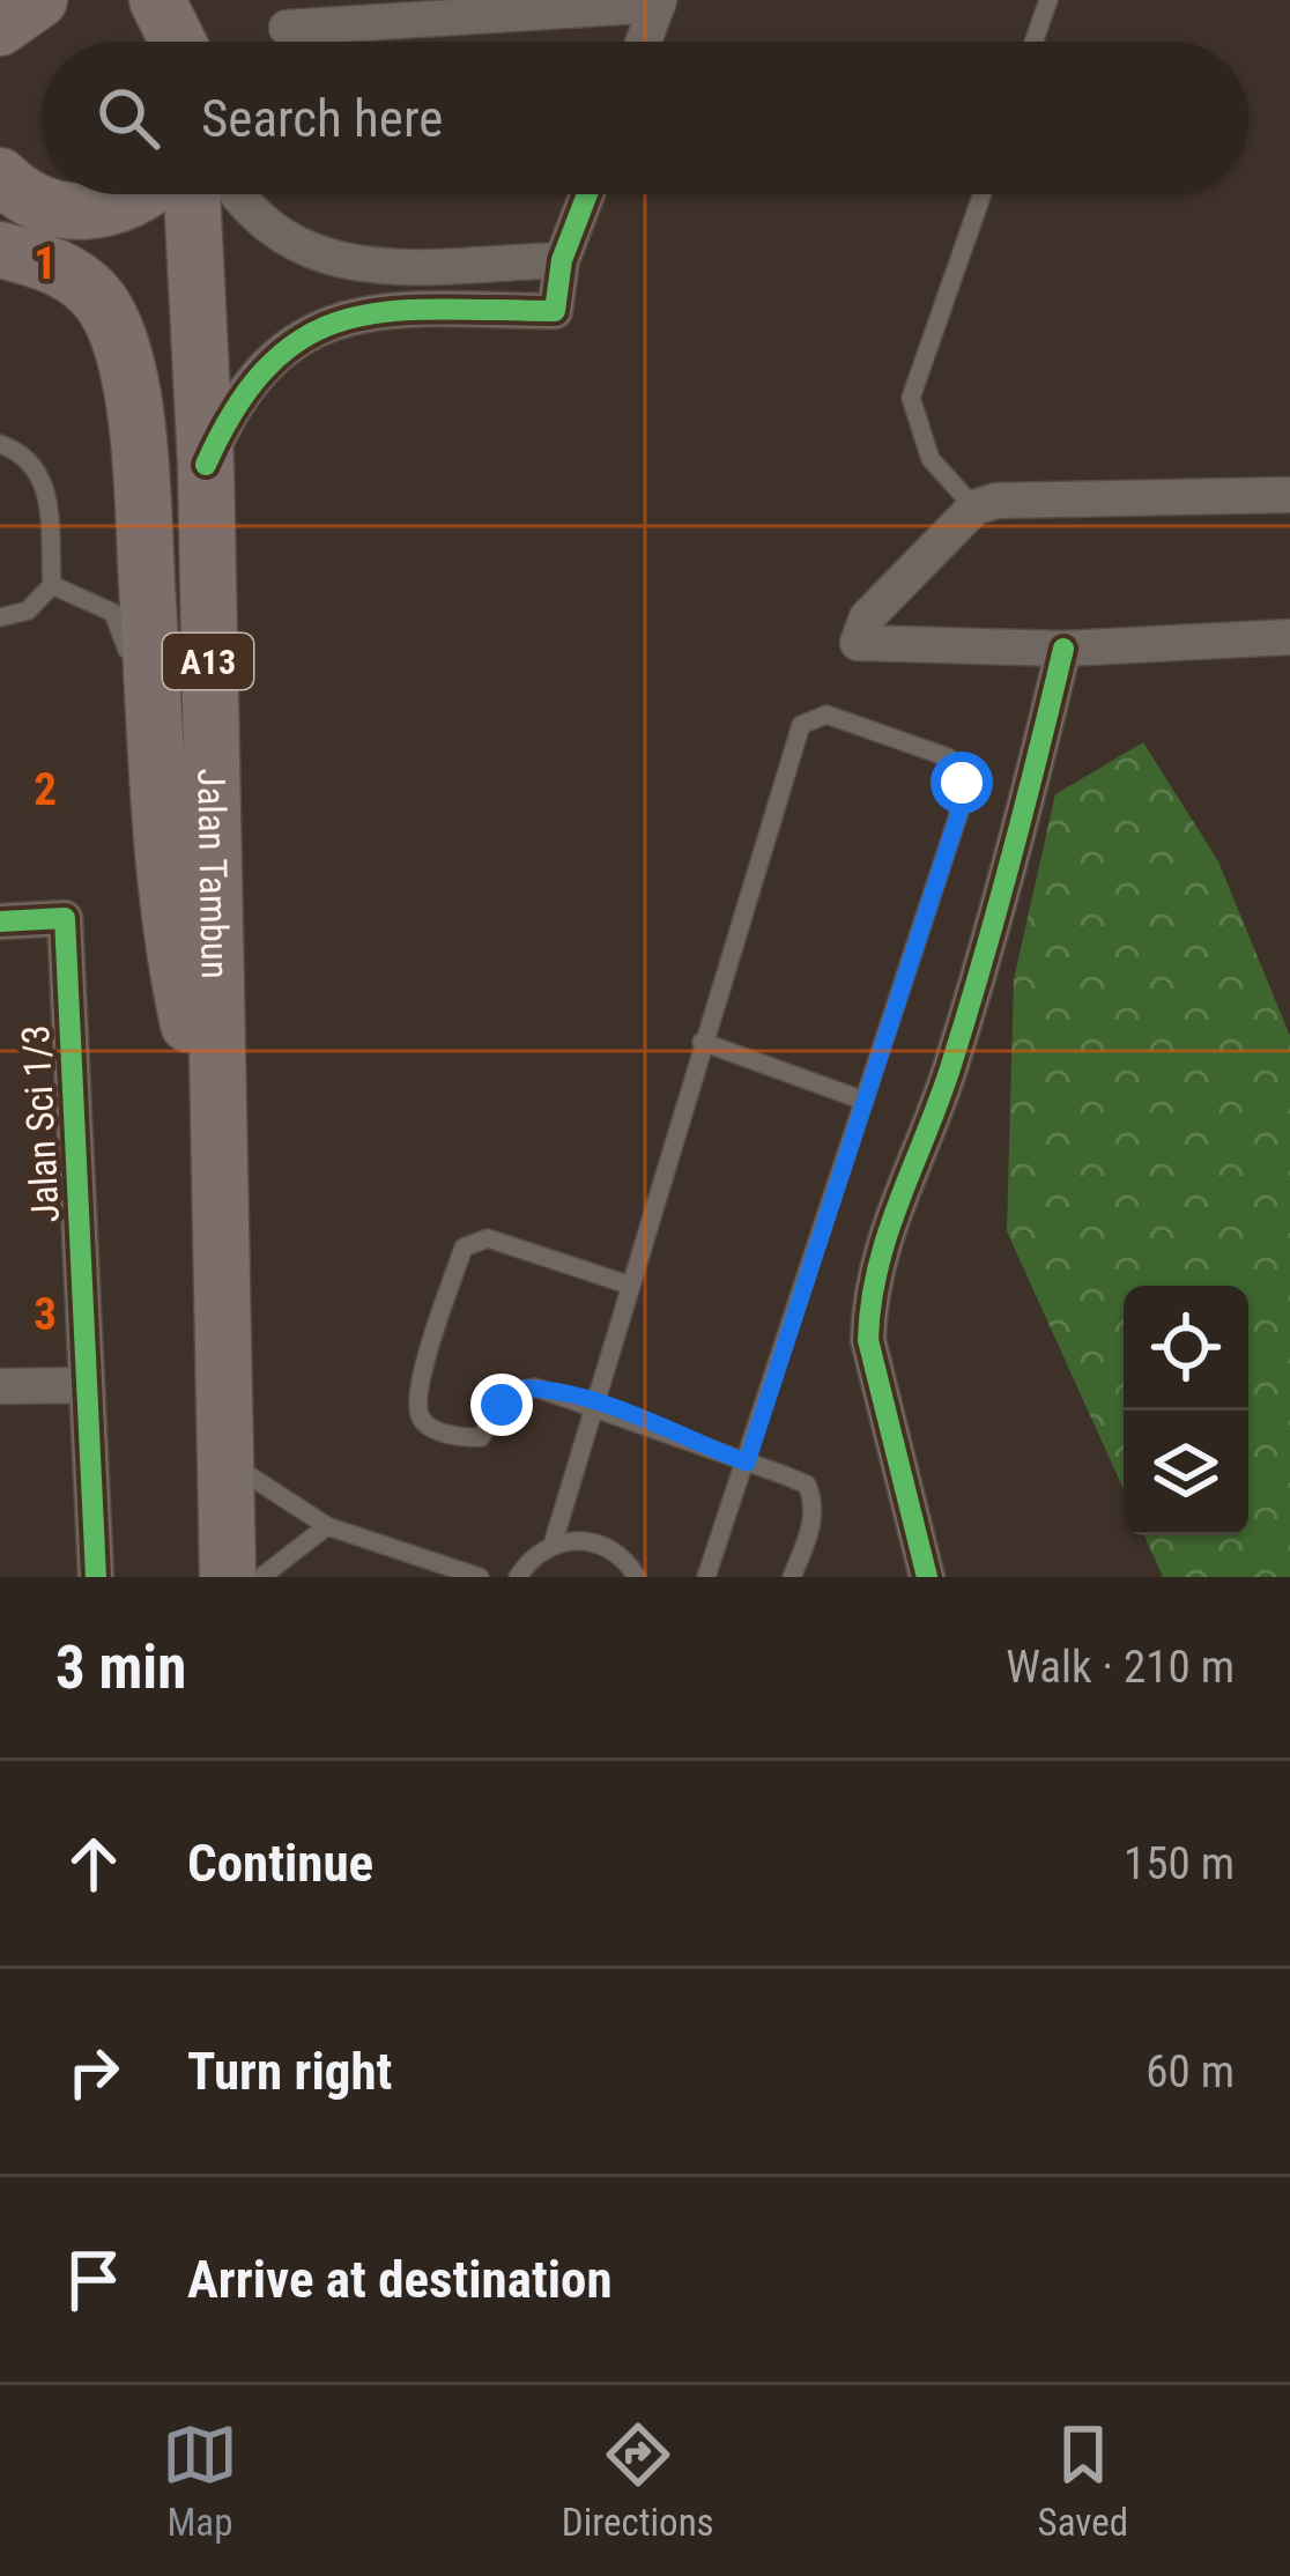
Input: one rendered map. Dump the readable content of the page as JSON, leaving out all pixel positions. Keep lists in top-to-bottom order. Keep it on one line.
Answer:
{"streets":{"main road":["A13","Jalan Tambun"],"street":["Jalan Sci 1/3"]},"page":{"search":"Search here","heading":["3 min","Walk · 210 m"],"list":[["Continue","150 m"],["Turn right","60 m"],"Arrive at destination"],"nav":["Map","Directions","Saved"]},"grid":{"rows":["1","2","3"]}}
